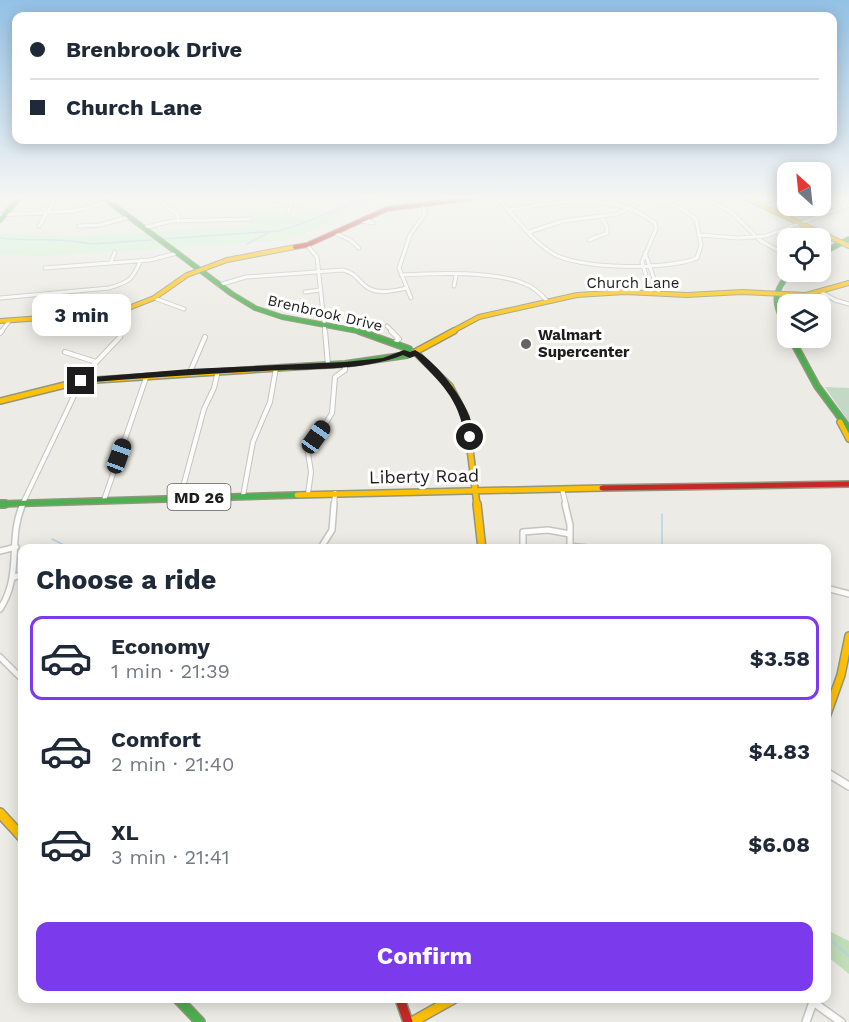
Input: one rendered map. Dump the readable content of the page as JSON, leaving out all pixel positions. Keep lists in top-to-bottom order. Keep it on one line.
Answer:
{"streets":{"main road":["Church Lane","Brenbrook Drive","Liberty Road","MD 26"]},"crossings":[["Church Lane","Brenbrook Drive"],["Brenbrook Drive","Liberty Road"]],"places":["Walmart Supercenter"],"north":"top left","page":{"banner":["Brenbrook Drive","Church Lane"],"bubble":"3 min","heading":"Choose a ride","list":[{"name":"Economy","note":"1 min · 21:39","value":"$3.58"},{"name":"Comfort","note":"2 min · 21:40","value":"$4.83"},{"name":"XL","note":"3 min · 21:41","value":"$6.08"}],"buttons":"Confirm"}}
